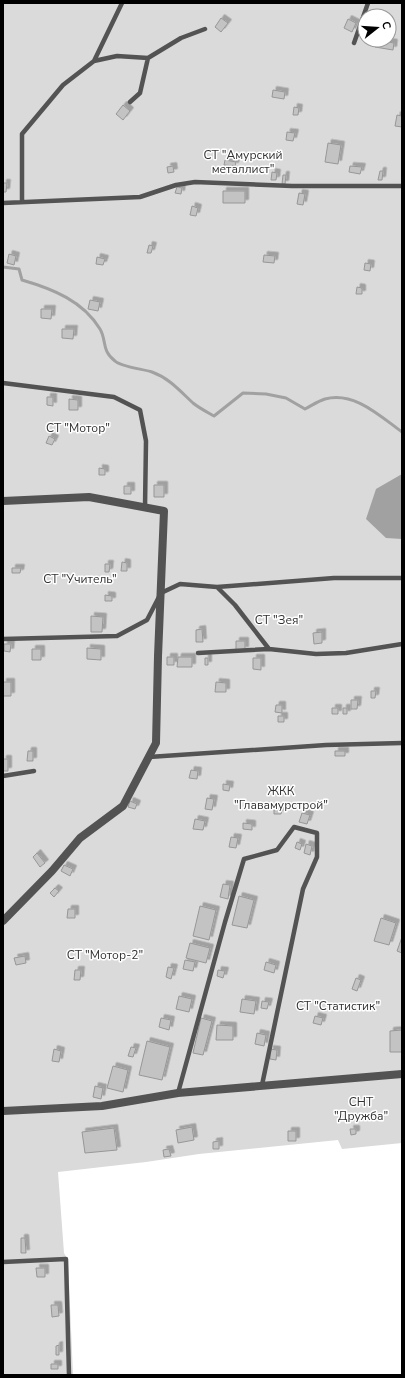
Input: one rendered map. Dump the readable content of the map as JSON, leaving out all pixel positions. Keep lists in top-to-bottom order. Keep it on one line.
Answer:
{"parks":["СТ \"Амурский металлист\"","СТ \"Мотор\"","СТ \"Учитель\"","СТ \"Зея\"","ЖКК \"Главамурстрой\"","СТ \"Мотор-2\"","СТ \"Статистик\"","СНТ \"Дружба\""],"north":"right"}
